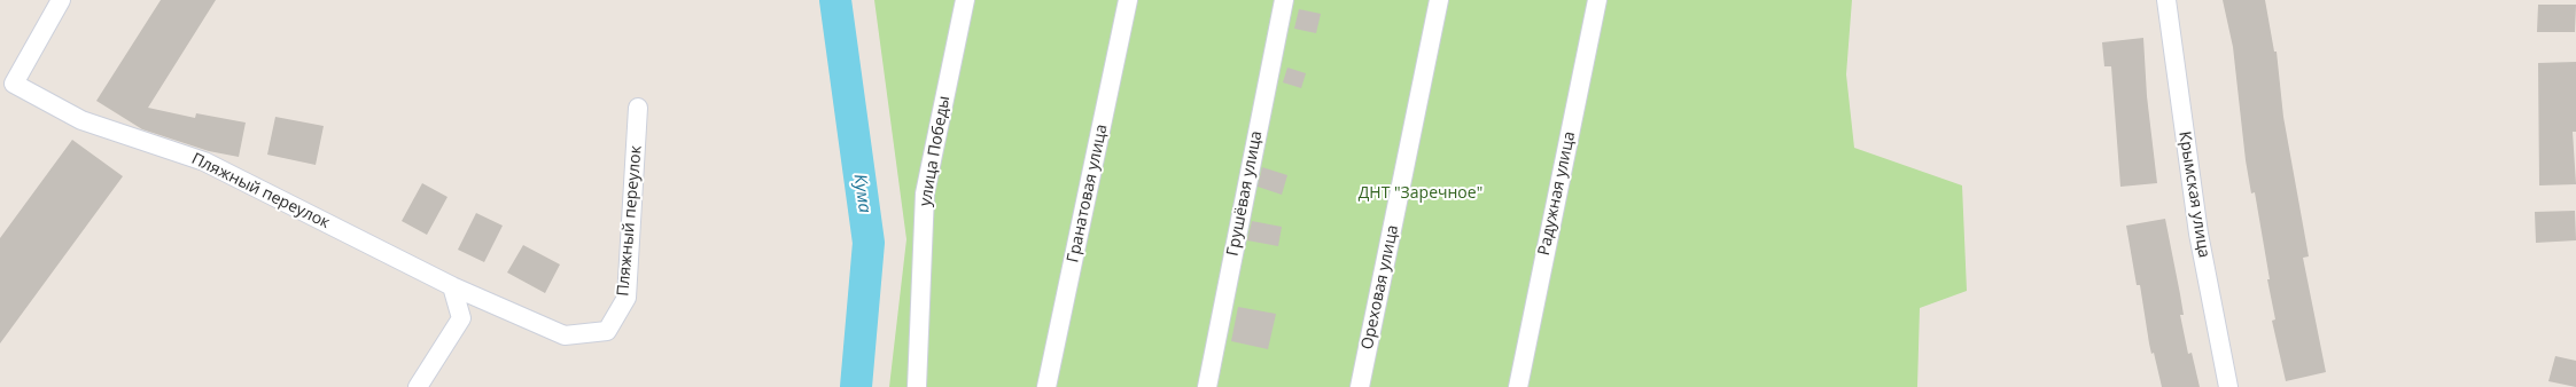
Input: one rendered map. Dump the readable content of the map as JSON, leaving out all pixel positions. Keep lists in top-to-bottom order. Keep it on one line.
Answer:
{"streets":{"street":["улица Победы","Пляжный переулок","Гранатовая улица","Грушёвая улица","Радужная улица","Крымская улица","Ореховая улица"]},"water":["Кума"],"parks":["ДНТ \"Заречное\""]}
